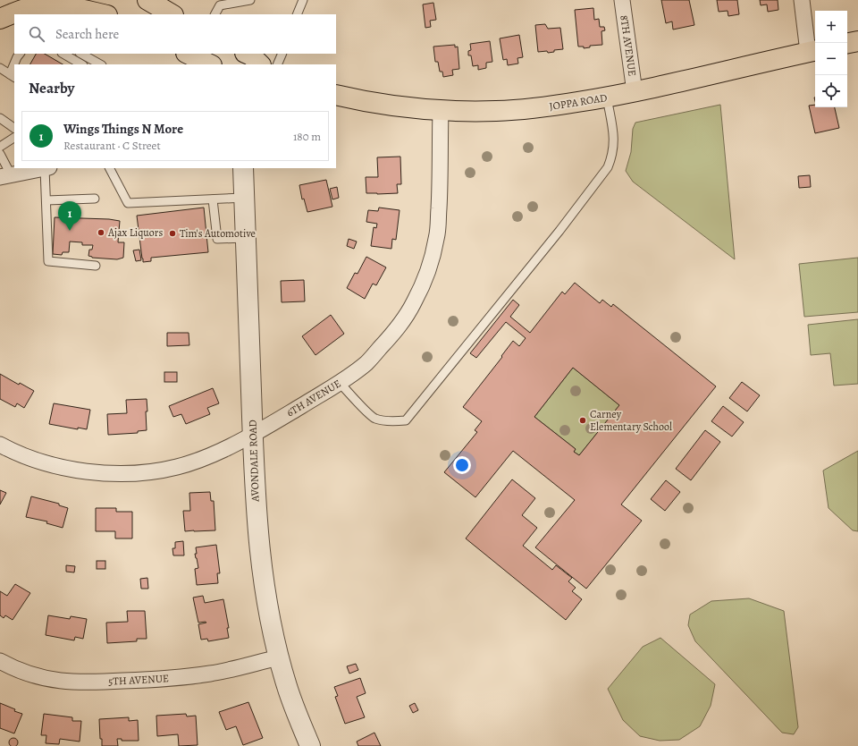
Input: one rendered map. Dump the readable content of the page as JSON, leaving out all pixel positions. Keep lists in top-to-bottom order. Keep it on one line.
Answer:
{"streets":{"main road":["JOPPA ROAD"],"street":["8TH AVENUE","6TH AVENUE","AVONDALE ROAD","5TH AVENUE"]},"crossings":[["8TH AVENUE","JOPPA ROAD"],["JOPPA ROAD","6TH AVENUE"],["6TH AVENUE","AVONDALE ROAD"],["AVONDALE ROAD","5TH AVENUE"]],"places":["Ajax Liquors","Tim's Automotive","Carney Elementary School"],"page":{"map_buttons":["+","−"],"search":"Search here","heading":"Nearby","list":[{"mark":"1","name":"Wings Things N More","note":"Restaurant · C Street","value":"180 m"}],"pins":"1"}}
